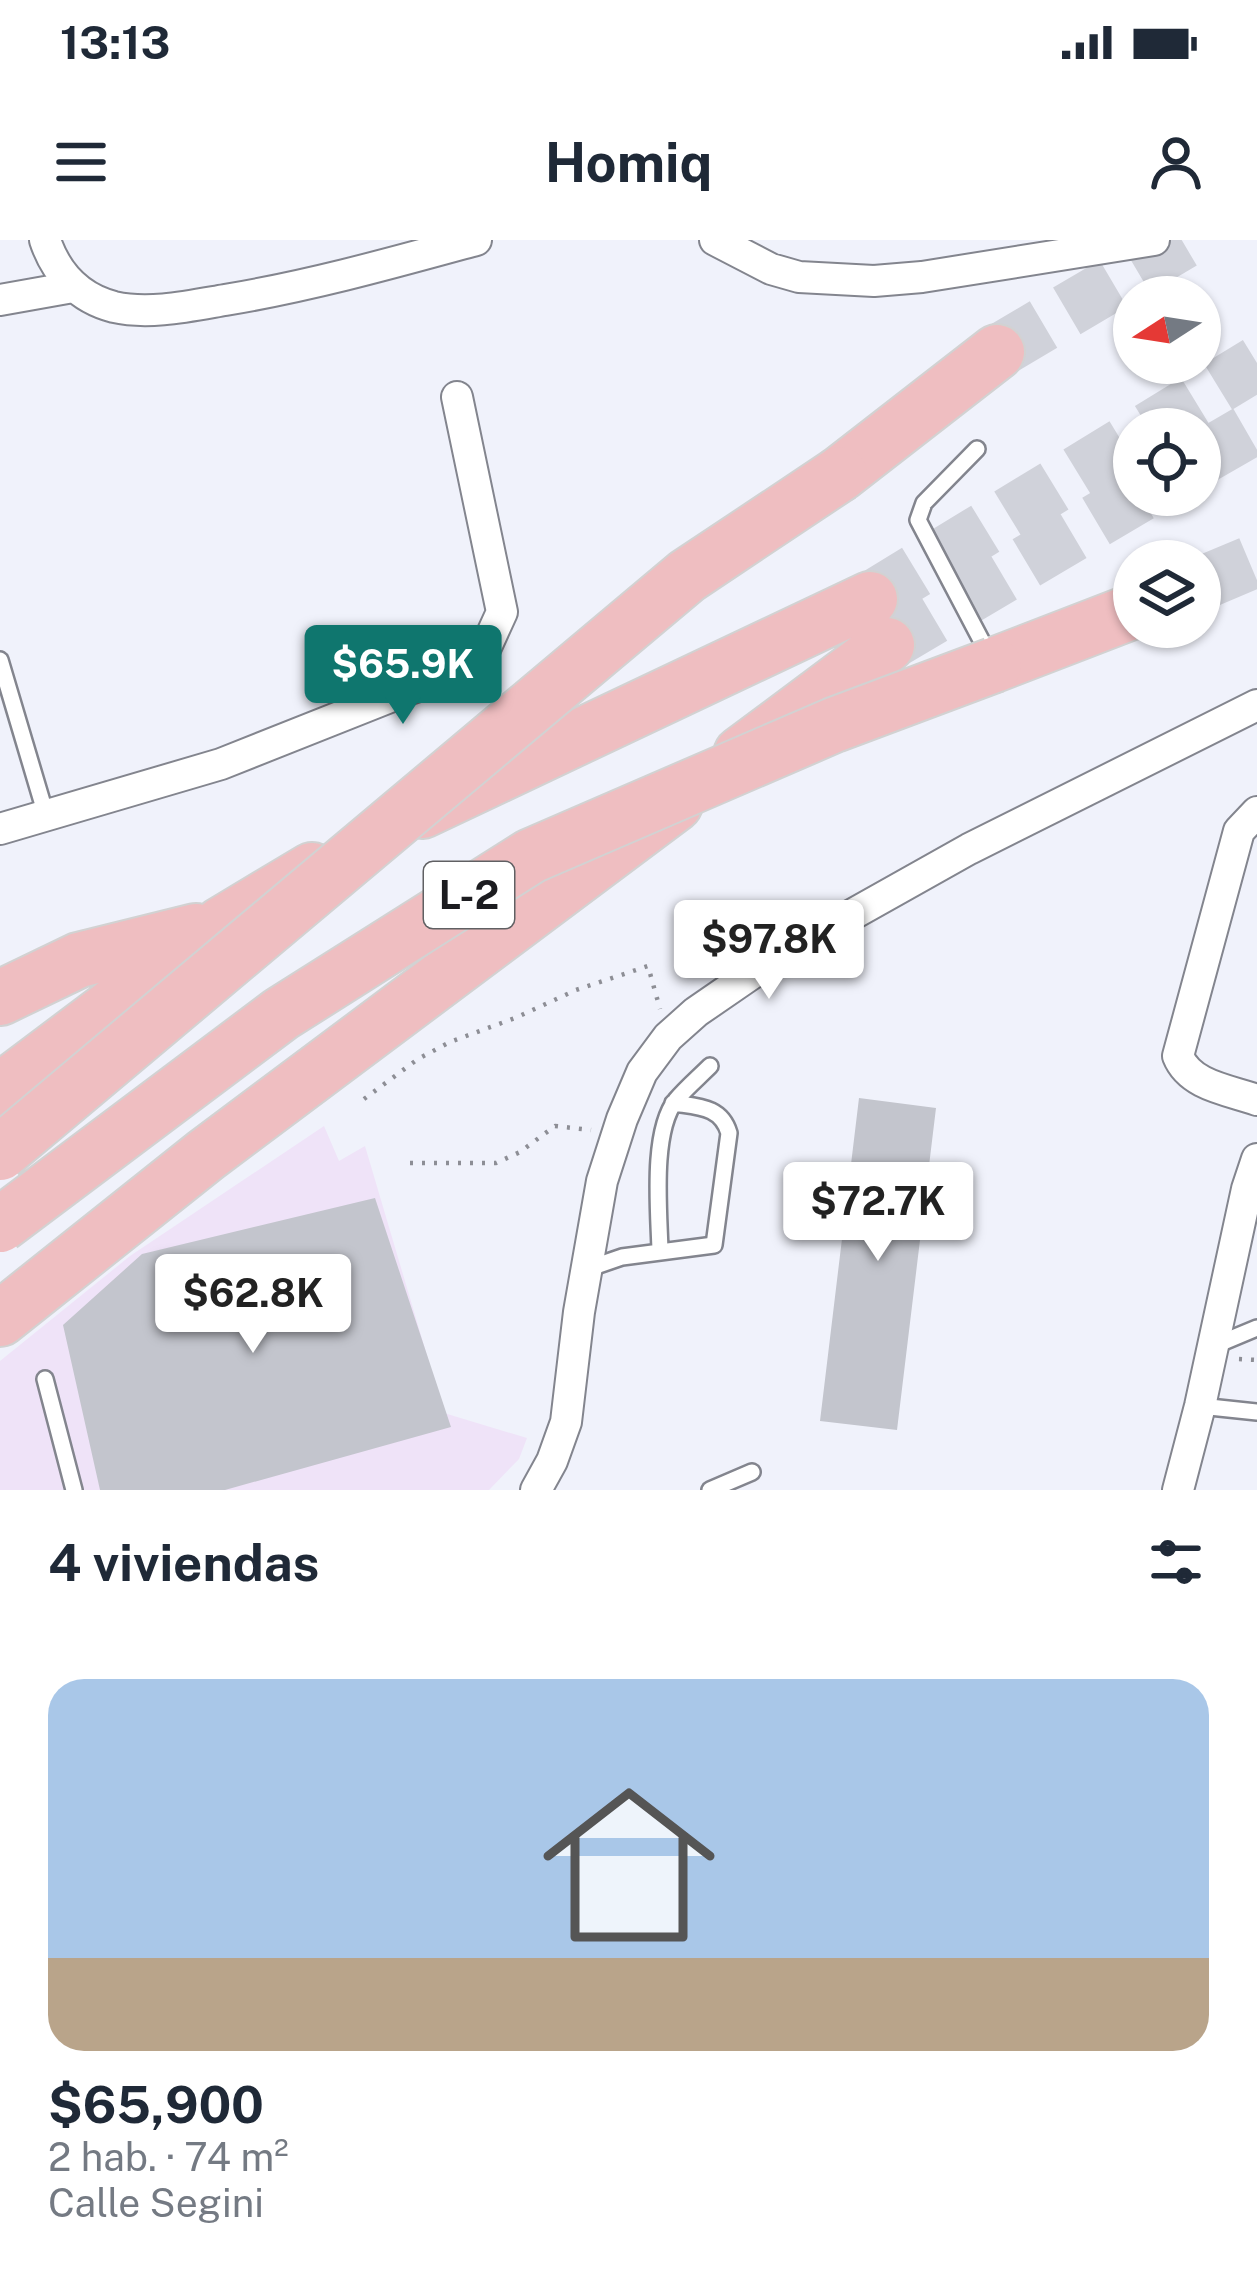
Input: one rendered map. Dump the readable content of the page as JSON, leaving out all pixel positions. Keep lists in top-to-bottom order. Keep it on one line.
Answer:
{"streets":{"highway":["L-2"]},"north":"left","page":{"status":"13:13","header":"Homiq","price":["$65.9K","$97.8K","$72.7K","$62.8K"],"heading":"4 viviendas","list":[{"name":"$65,900","note":"2 hab. · 74 m² · Calle Segini"}]}}
